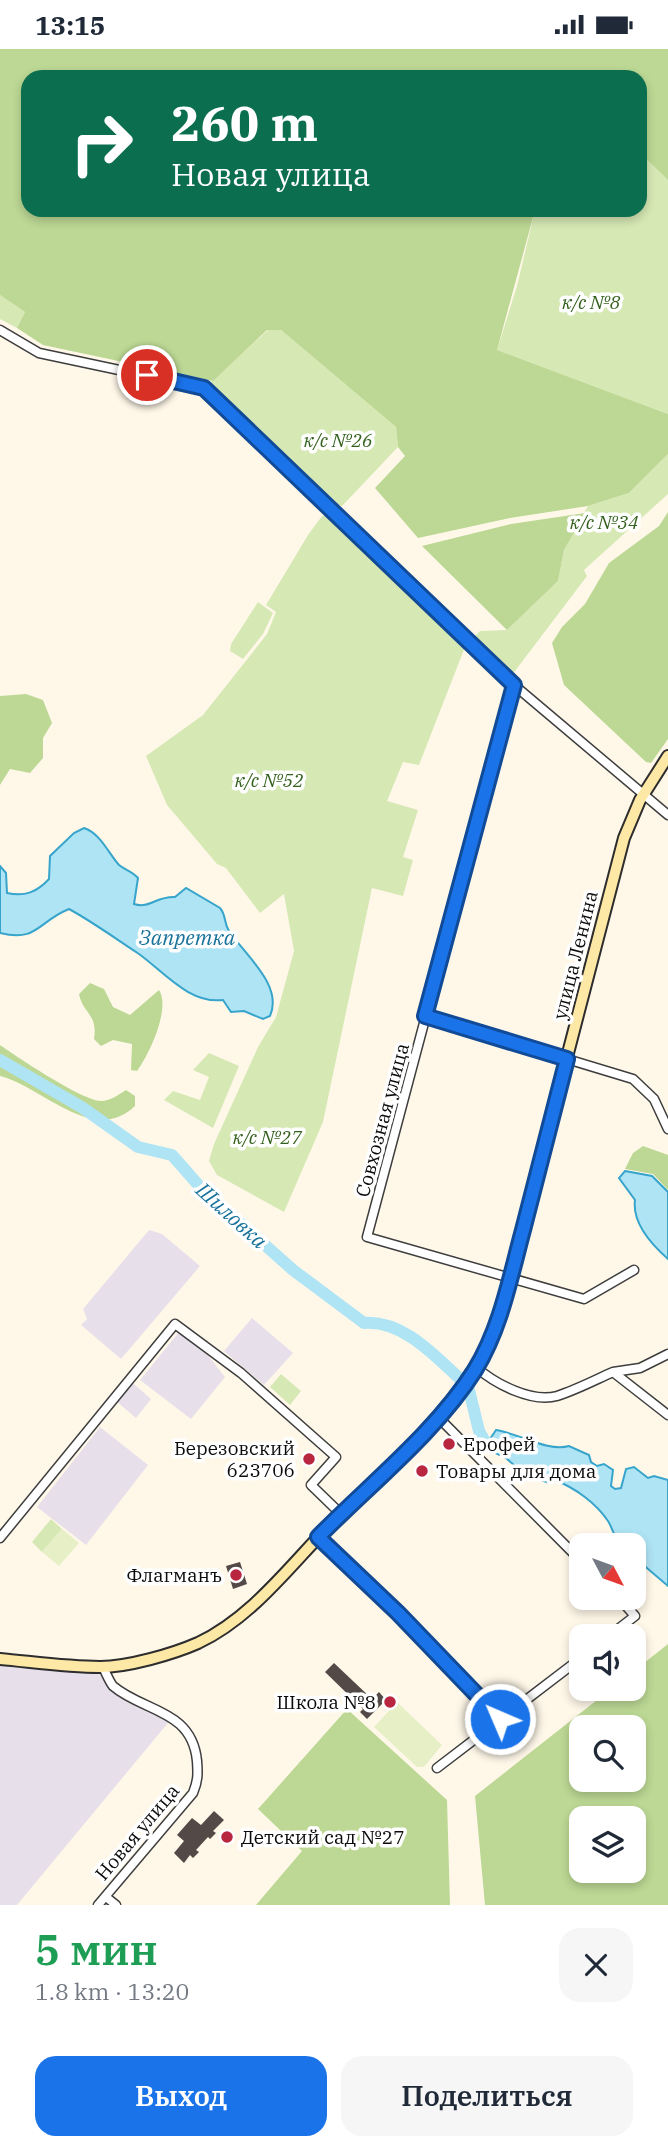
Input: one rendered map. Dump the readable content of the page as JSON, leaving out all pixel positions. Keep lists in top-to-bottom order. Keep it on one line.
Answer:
{"streets":{"street":["улица Ленина","Совхозная улица","Новая улица"]},"crossings":[["улица Ленина","Совхозная улица"]],"water":["Запретка","Шиловка"],"parks":["к/с №8","к/с №26","к/с №34","к/с №52","к/с №27"],"places":["Ерофей","Березовский 623706","Товары для дома","Флагманъ","Школа №8","Детский сад №27"],"north":"bottom right","page":{"status":"13:15","turn":["260 m","Новая улица"],"heading":["5 мин","1.8 km · 13:20"],"buttons":["Выход","Поделиться"]}}
